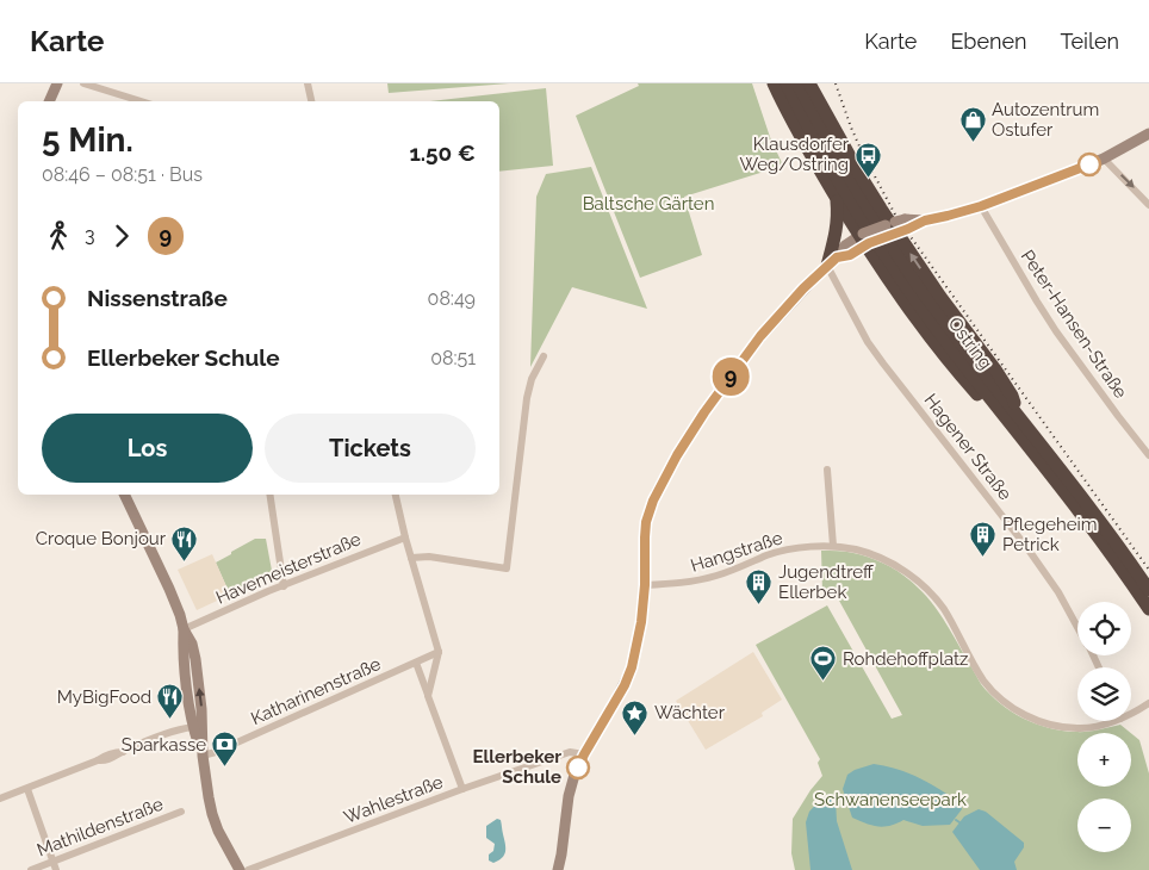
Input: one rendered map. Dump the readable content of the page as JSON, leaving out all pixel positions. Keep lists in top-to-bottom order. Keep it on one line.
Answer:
{"streets":{"highway":["Ostring"],"street":["Peter-Hansen-Straße","Hagener Straße","Hangstraße","Havemeisterstraße","Katharinenstraße","Wahlestraße","Mathildenstraße"]},"parks":["Baltsche Gärten","Schwanenseepark"],"places":{"shop":["Autozentrum Ostufer"],"bus stop":["Klausdorfer Weg/Ostring"],"building":["Pflegeheim Petrick","Jugendtreff Ellerbek"],"restaurant":["Croque Bonjour","MyBigFood"],"sports":["Rohdehoffplatz"],"place":["Wächter"],"other":["Ellerbeker Schule"],"bank":["Sparkasse"]},"lines":["bus line 9"],"page":{"header":"Karte","nav":["Karte","Ebenen","Teilen"],"on_map":"9","heading":["5 Min.","08:46 – 08:51 · Bus","1.50 €"],"legs":["3","9"],"list":[{"name":"Nissenstraße","value":"08:49"},{"name":"Ellerbeker Schule","value":"08:51"}],"buttons":["Los","Tickets"],"map_buttons":["+","−"]}}
